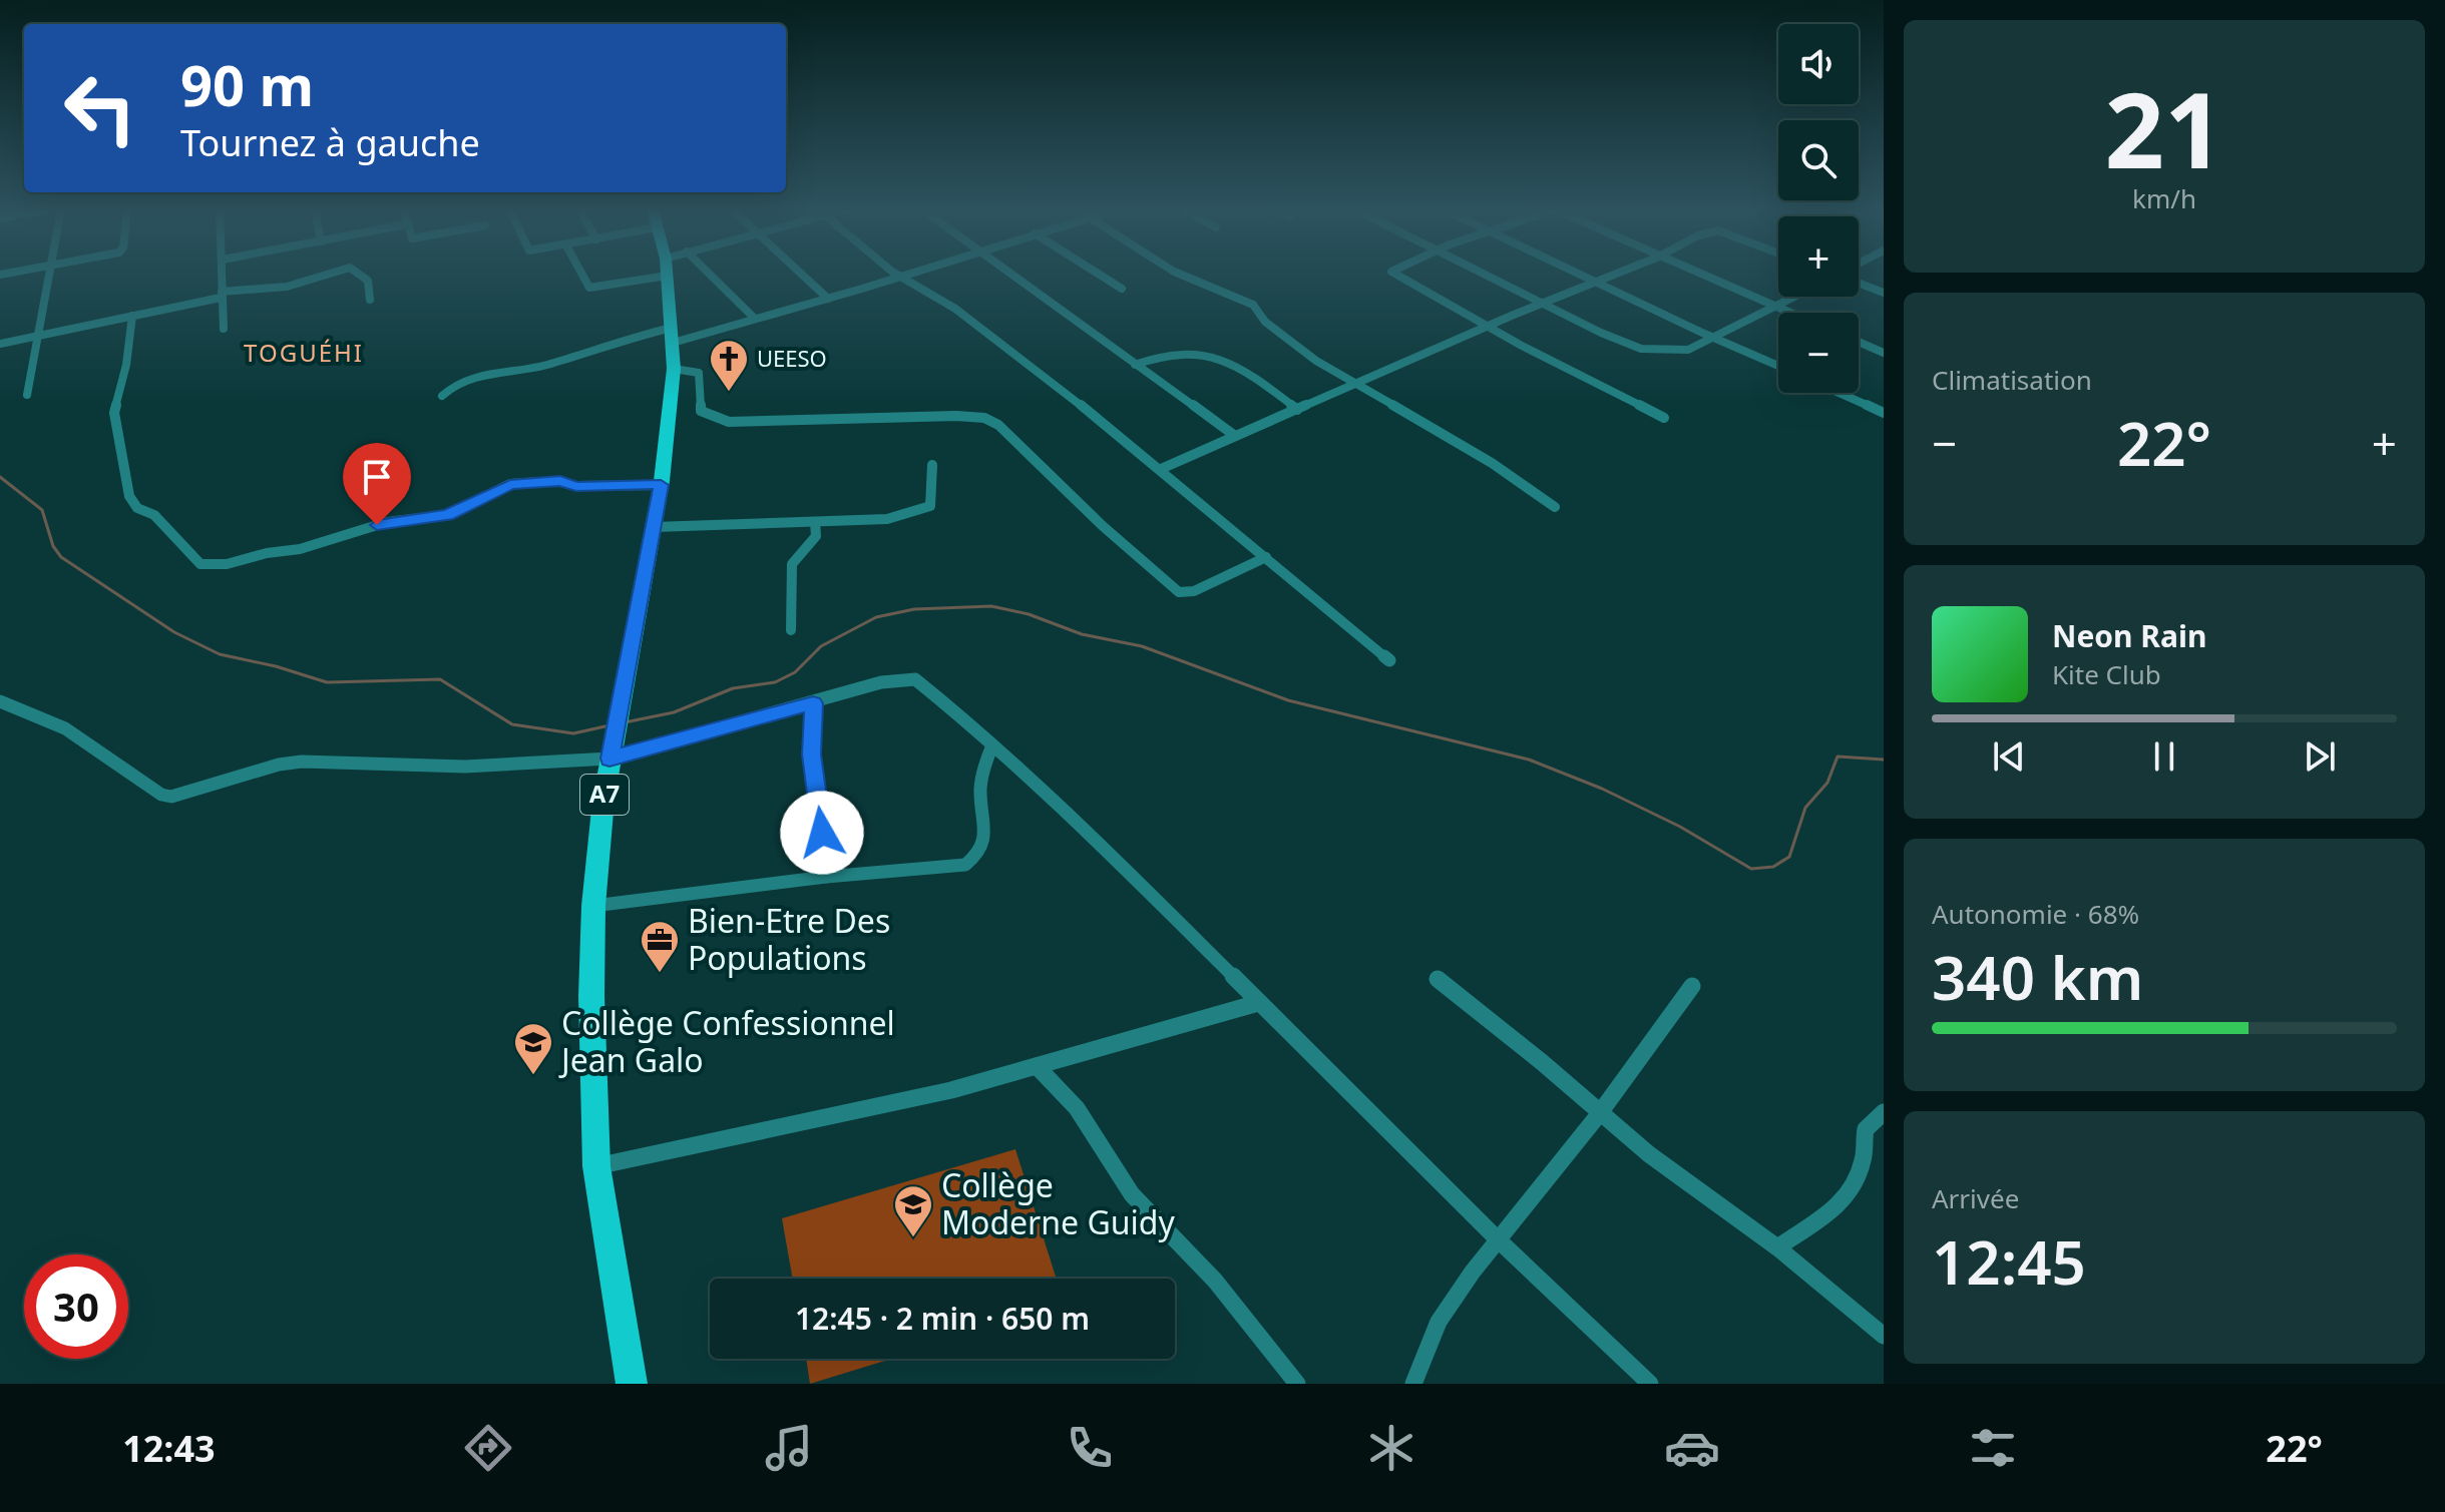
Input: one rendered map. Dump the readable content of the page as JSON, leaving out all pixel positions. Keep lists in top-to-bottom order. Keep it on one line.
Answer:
{"streets":{"main road":["A7"]},"districts":["TOGUÉHI"],"places":{"church":["UEESO"],"office":["Bien-Etre Des Populations"],"school or university":["Collège Confessionnel Jean Galo","Collège Moderne Guidy"]},"page":{"tile":[["21","km/h"],"Climatisation",["Autonomie · 68%","340 km"],["Arrivée","12:45"]],"map_buttons":["+","−"],"turn":["90 m","Tournez à gauche"],"heat":["−","22°","+"],"song":["Neon Rain","Kite Club"],"limit":"30","trip":"12:45 · 2 min · 650 m","tabs":["12:43","22°"]}}
